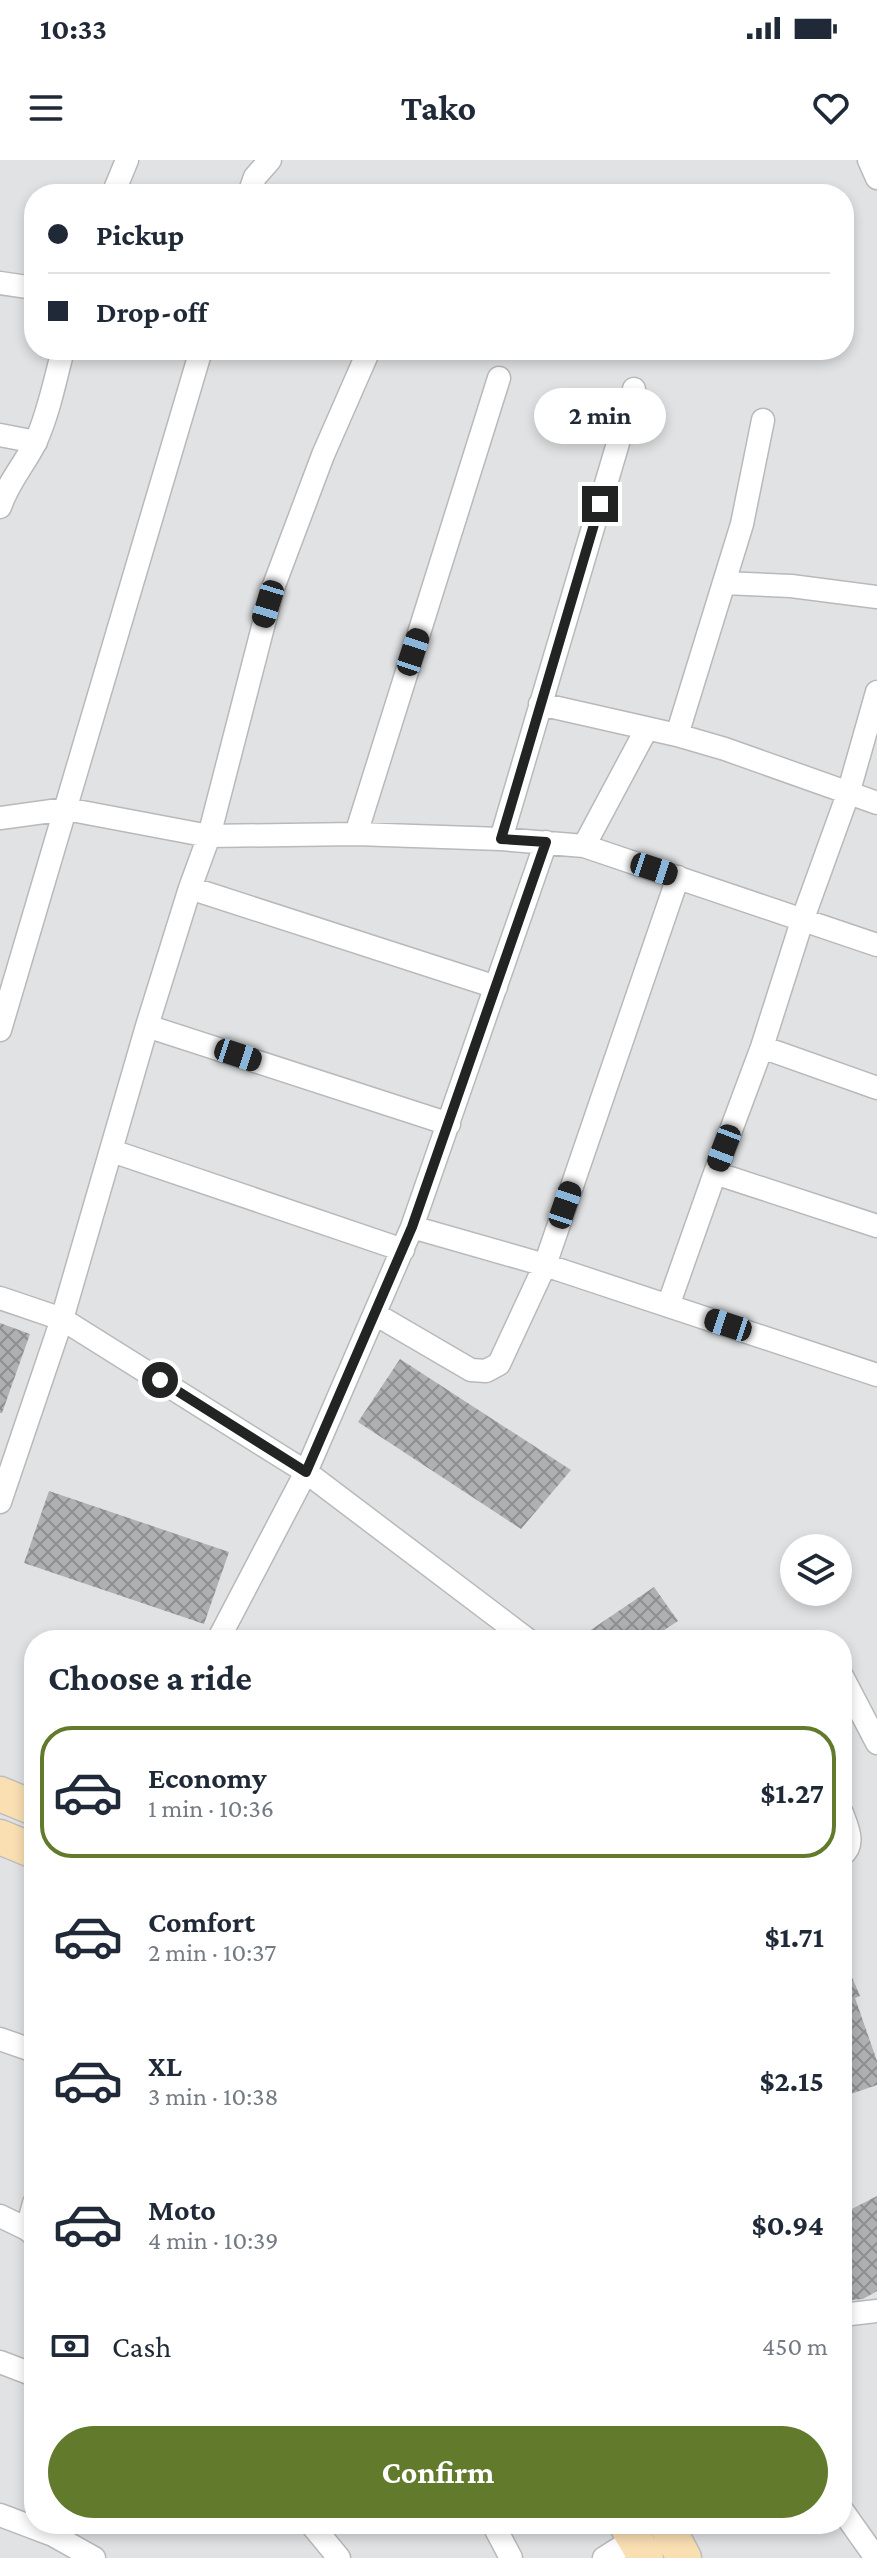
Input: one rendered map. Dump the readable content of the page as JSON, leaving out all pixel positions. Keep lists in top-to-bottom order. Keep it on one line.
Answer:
{"page":{"status":"10:33","header":"Tako","banner":["Pickup","Drop-off"],"bubble":"2 min","heading":"Choose a ride","list":[{"name":"Economy","note":"1 min · 10:36","value":"$1.27"},{"name":"Comfort","note":"2 min · 10:37","value":"$1.71"},{"name":"XL","note":"3 min · 10:38","value":"$2.15"},{"name":"Moto","note":"4 min · 10:39","value":"$0.94"}],"pay":["Cash","450 m"],"buttons":"Confirm"}}
